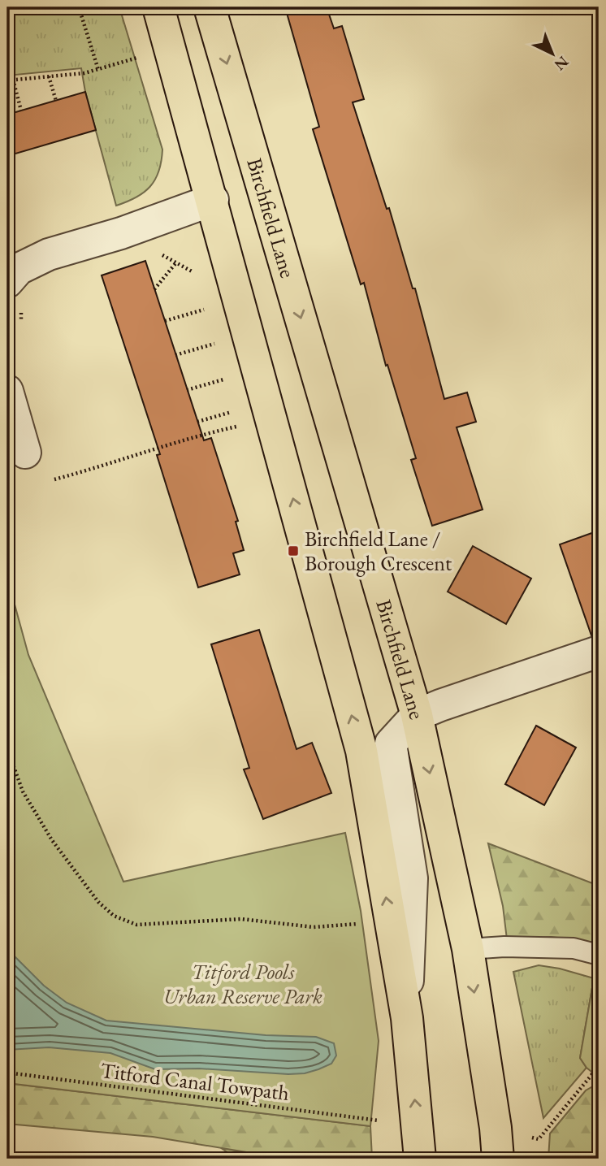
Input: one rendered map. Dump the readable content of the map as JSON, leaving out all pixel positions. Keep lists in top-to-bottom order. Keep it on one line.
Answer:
{"streets":{"main road":["Birchfield Lane"],"path":["Titford Canal Towpath"]},"parks":["Titford Pools Urban Reserve Park"],"places":{"transit":["Birchfield Lane / Borough Crescent"]},"north":"bottom right"}
